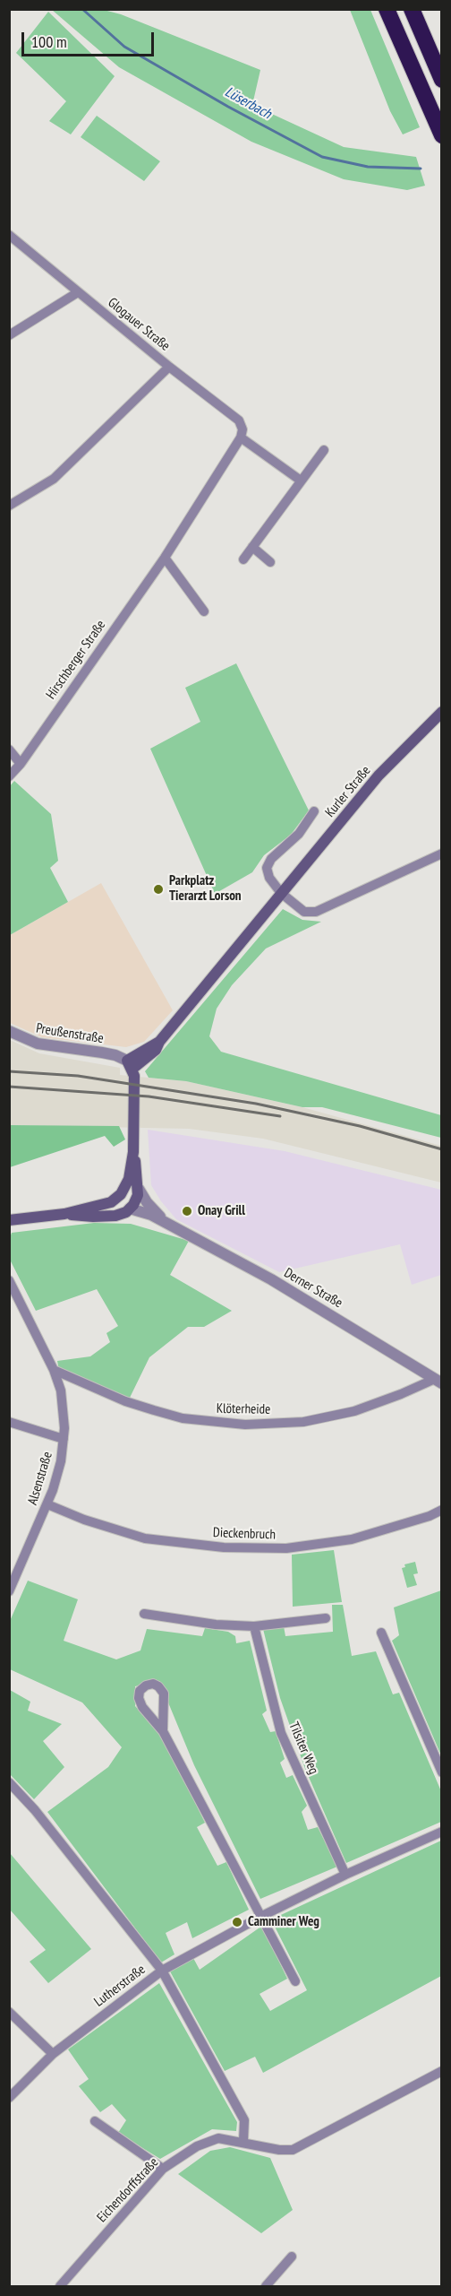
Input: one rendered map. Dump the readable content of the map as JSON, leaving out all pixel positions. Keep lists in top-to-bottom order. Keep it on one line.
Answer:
{"streets":{"main road":["Kurler Straße"],"street":["Glogauer Straße","Hirschberger Straße","Preußenstraße","Derner Straße","Klöterheide","Alsenstraße","Dieckenbruch","Tilsiter Weg","Lutherstraße","Eichendorffstraße"]},"crossings":[["Glogauer Straße","Hirschberger Straße"],["Kurler Straße","Preußenstraße"],["Derner Straße","Klöterheide"],["Klöterheide","Alsenstraße"],["Alsenstraße","Dieckenbruch"],["Tilsiter Weg","Lutherstraße"]],"water":["Lüserbach"],"places":["Parkplatz Tierarzt Lorson","Onay Grill","Camminer Weg"],"scale_bar":"100 m"}
